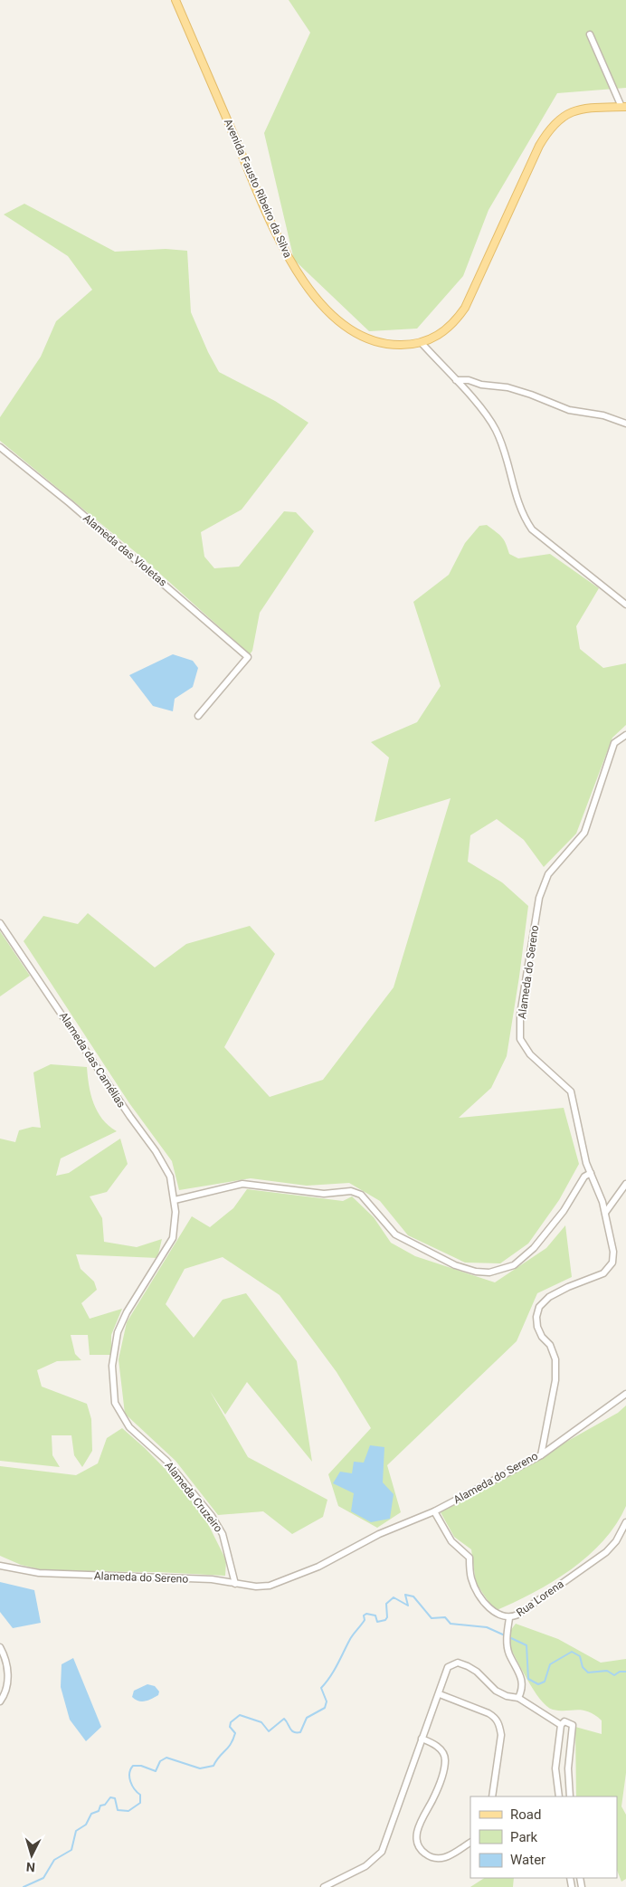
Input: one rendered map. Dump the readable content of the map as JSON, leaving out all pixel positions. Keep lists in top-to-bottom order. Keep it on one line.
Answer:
{"streets":{"main road":["Avenida Fausto Ribeiro da Silva"],"street":["Alameda das Violetas","Alameda do Sereno","Alameda das Camélias","Alameda Cruzeiro","Rua Lorena"]},"crossings":[["Alameda do Sereno","Alameda Cruzeiro"],["Alameda das Camélias","Alameda Cruzeiro"]],"legend":["Road","Park","Water"],"north":"bottom"}
